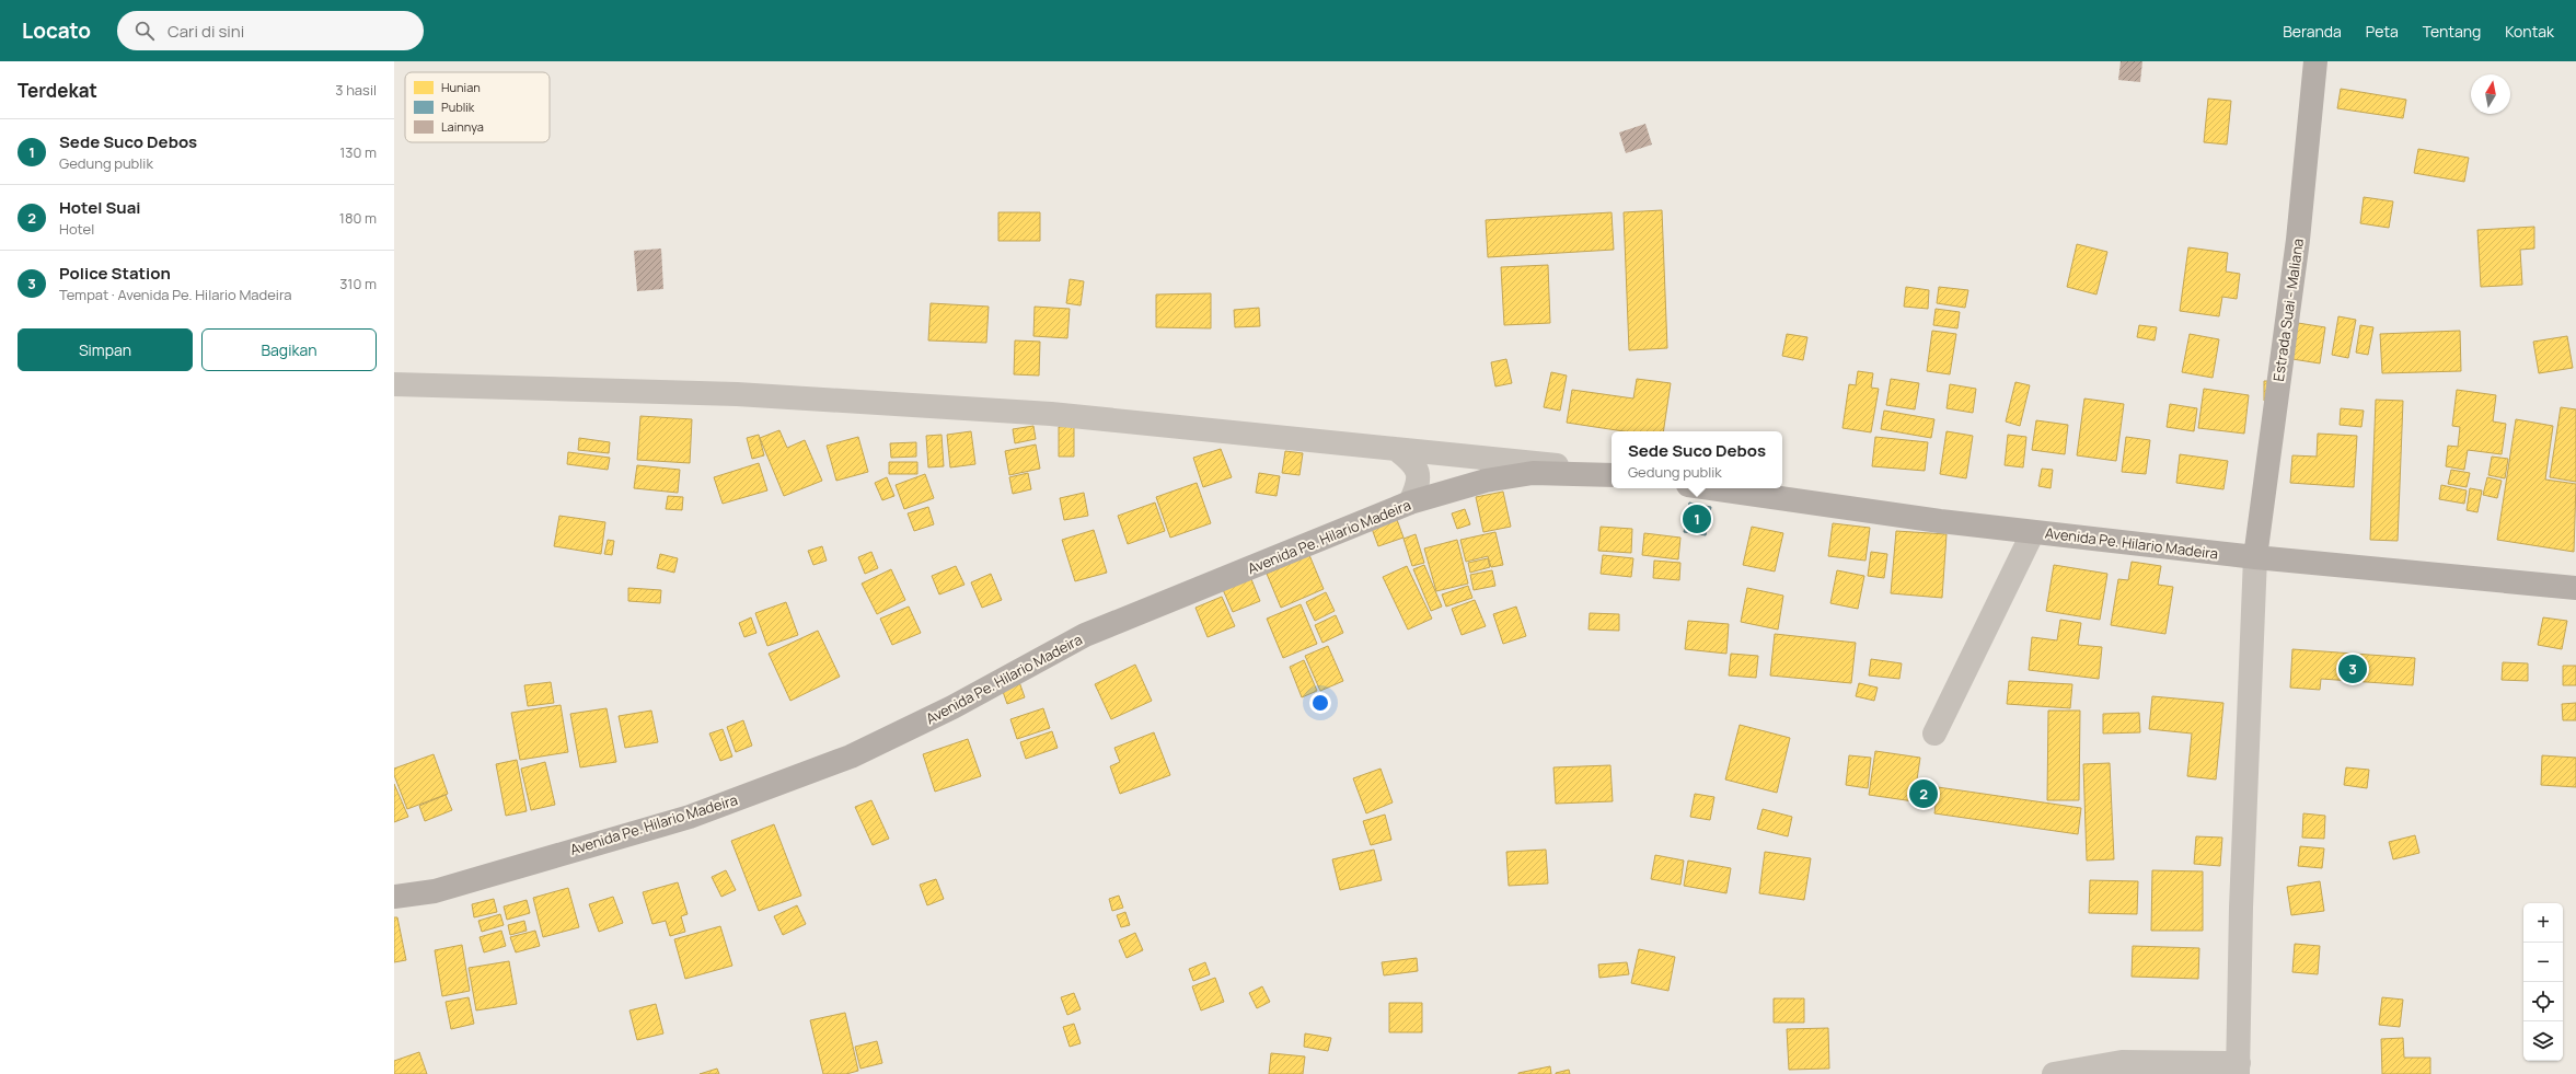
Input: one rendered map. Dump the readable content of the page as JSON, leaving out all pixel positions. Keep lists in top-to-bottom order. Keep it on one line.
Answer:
{"streets":{"main road":["Estrada Suai - Maliana","Avenida Pe. Hilario Madeira"]},"crossings":[["Estrada Suai - Maliana","Avenida Pe. Hilario Madeira"]],"legend":["Hunian","Publik","Lainnya"],"north":"top","page":{"header":"Locato","search":"Cari di sini","nav":["Beranda","Peta","Tentang","Kontak"],"heading":["Terdekat","3 hasil"],"list":[{"mark":"1","name":"Sede Suco Debos","note":"Gedung publik","value":"130 m"},{"mark":"2","name":"Hotel Suai","note":"Hotel","value":"180 m"},{"mark":"3","name":"Police Station","note":"Tempat · Avenida Pe. Hilario Madeira","value":"310 m"}],"buttons":["Simpan","Bagikan"],"popup":["Sede Suco Debos","Gedung publik"],"pins":["1","3","2"],"map_buttons":["+","−"]}}
